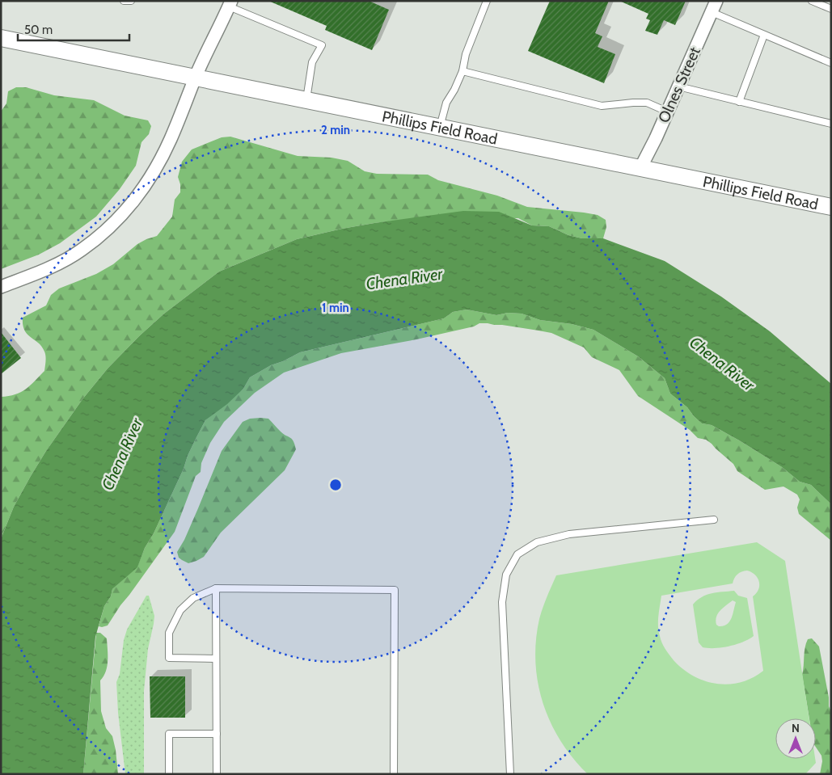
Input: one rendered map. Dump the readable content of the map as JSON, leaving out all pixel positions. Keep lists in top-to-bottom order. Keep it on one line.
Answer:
{"streets":{"street":["Olnes Street","Phillips Field Road"]},"crossings":[["Olnes Street","Phillips Field Road"]],"water":["Chena River"],"scale_bar":"50 m","north":"top","rings":["2 min","1 min"]}
